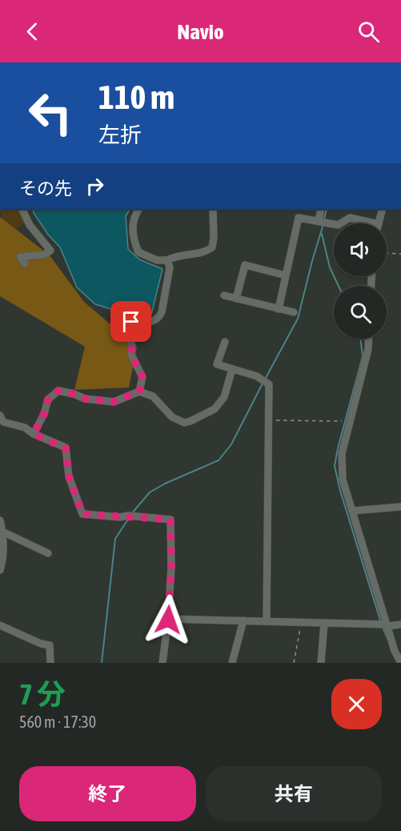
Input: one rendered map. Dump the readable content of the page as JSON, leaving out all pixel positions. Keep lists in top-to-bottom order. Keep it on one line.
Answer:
{"page":{"header":"Navio","turn":["110 m","左折"],"then":"その先","heading":["7 分","560 m · 17:30"],"buttons":["終了","共有"]}}
